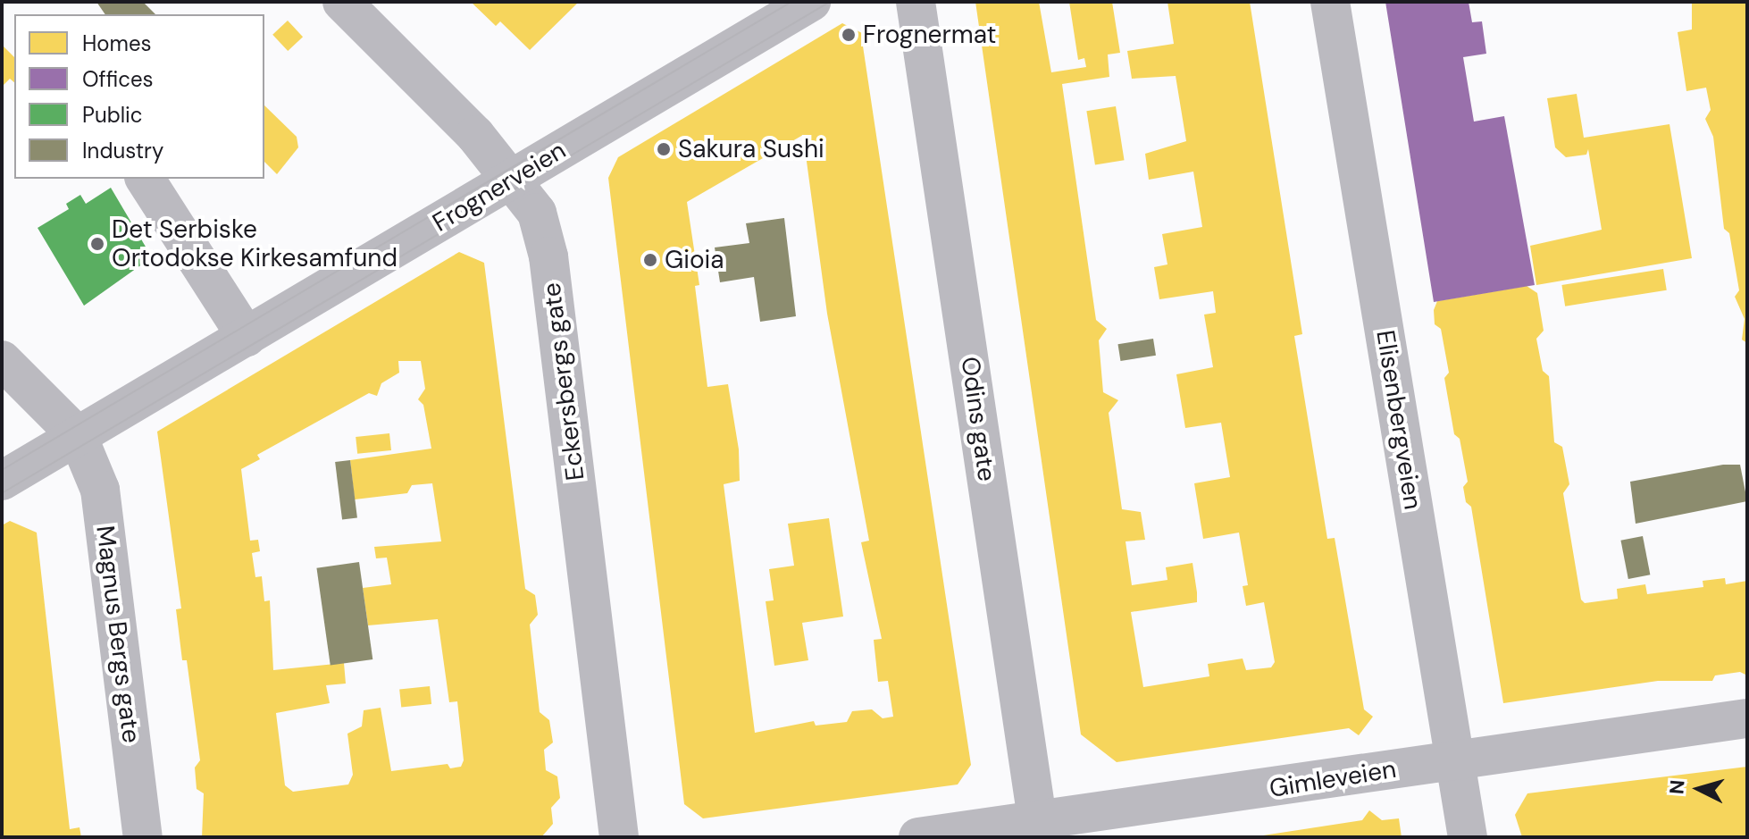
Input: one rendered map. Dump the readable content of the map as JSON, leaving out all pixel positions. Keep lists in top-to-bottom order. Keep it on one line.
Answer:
{"streets":{"street":["Frognerveien","Eckersbergs gate","Odins gate","Elisenbergveien","Magnus Bergs gate","Gimleveien"]},"crossings":[["Frognerveien","Eckersbergs gate"],["Frognerveien","Magnus Bergs gate"],["Odins gate","Gimleveien"],["Elisenbergveien","Gimleveien"]],"places":["Frognermat","Sakura Sushi","Det Serbiske Ortodokse Kirkesamfund","Gioia"],"legend":["Homes","Offices","Public","Industry"],"north":"left"}
